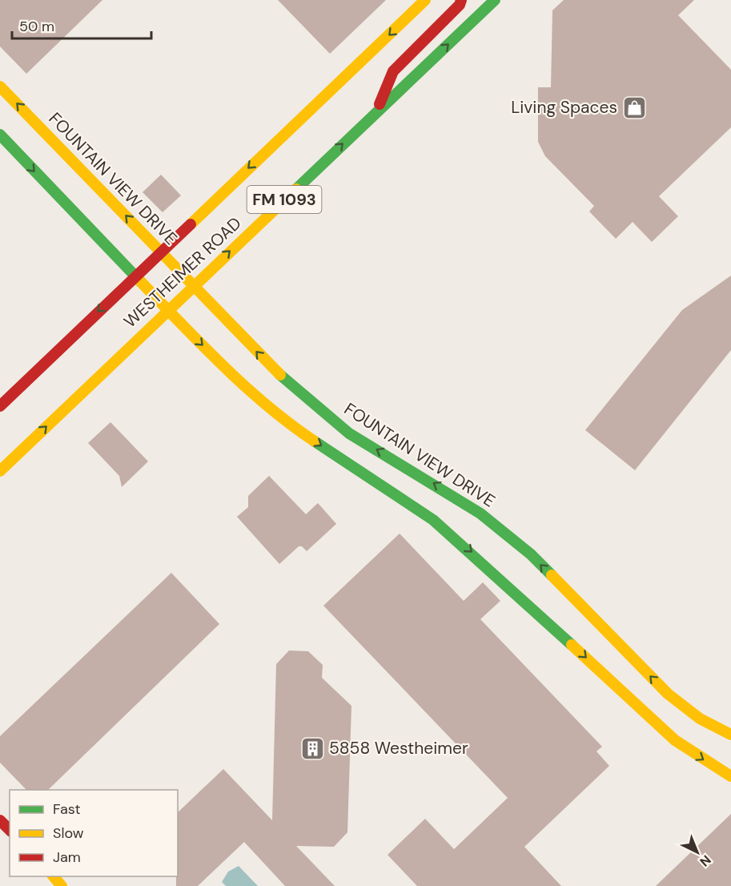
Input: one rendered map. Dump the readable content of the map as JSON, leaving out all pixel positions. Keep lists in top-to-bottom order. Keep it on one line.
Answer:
{"streets":{"main road":["FOUNTAIN VIEW DRIVE","FM 1093","WESTHEIMER ROAD"]},"crossings":[["FOUNTAIN VIEW DRIVE","WESTHEIMER ROAD"]],"places":{"shop":["Living Spaces"],"building":["5858 Westheimer"]},"legend":["Fast","Slow","Jam"],"scale_bar":"50 m","north":"bottom right"}
